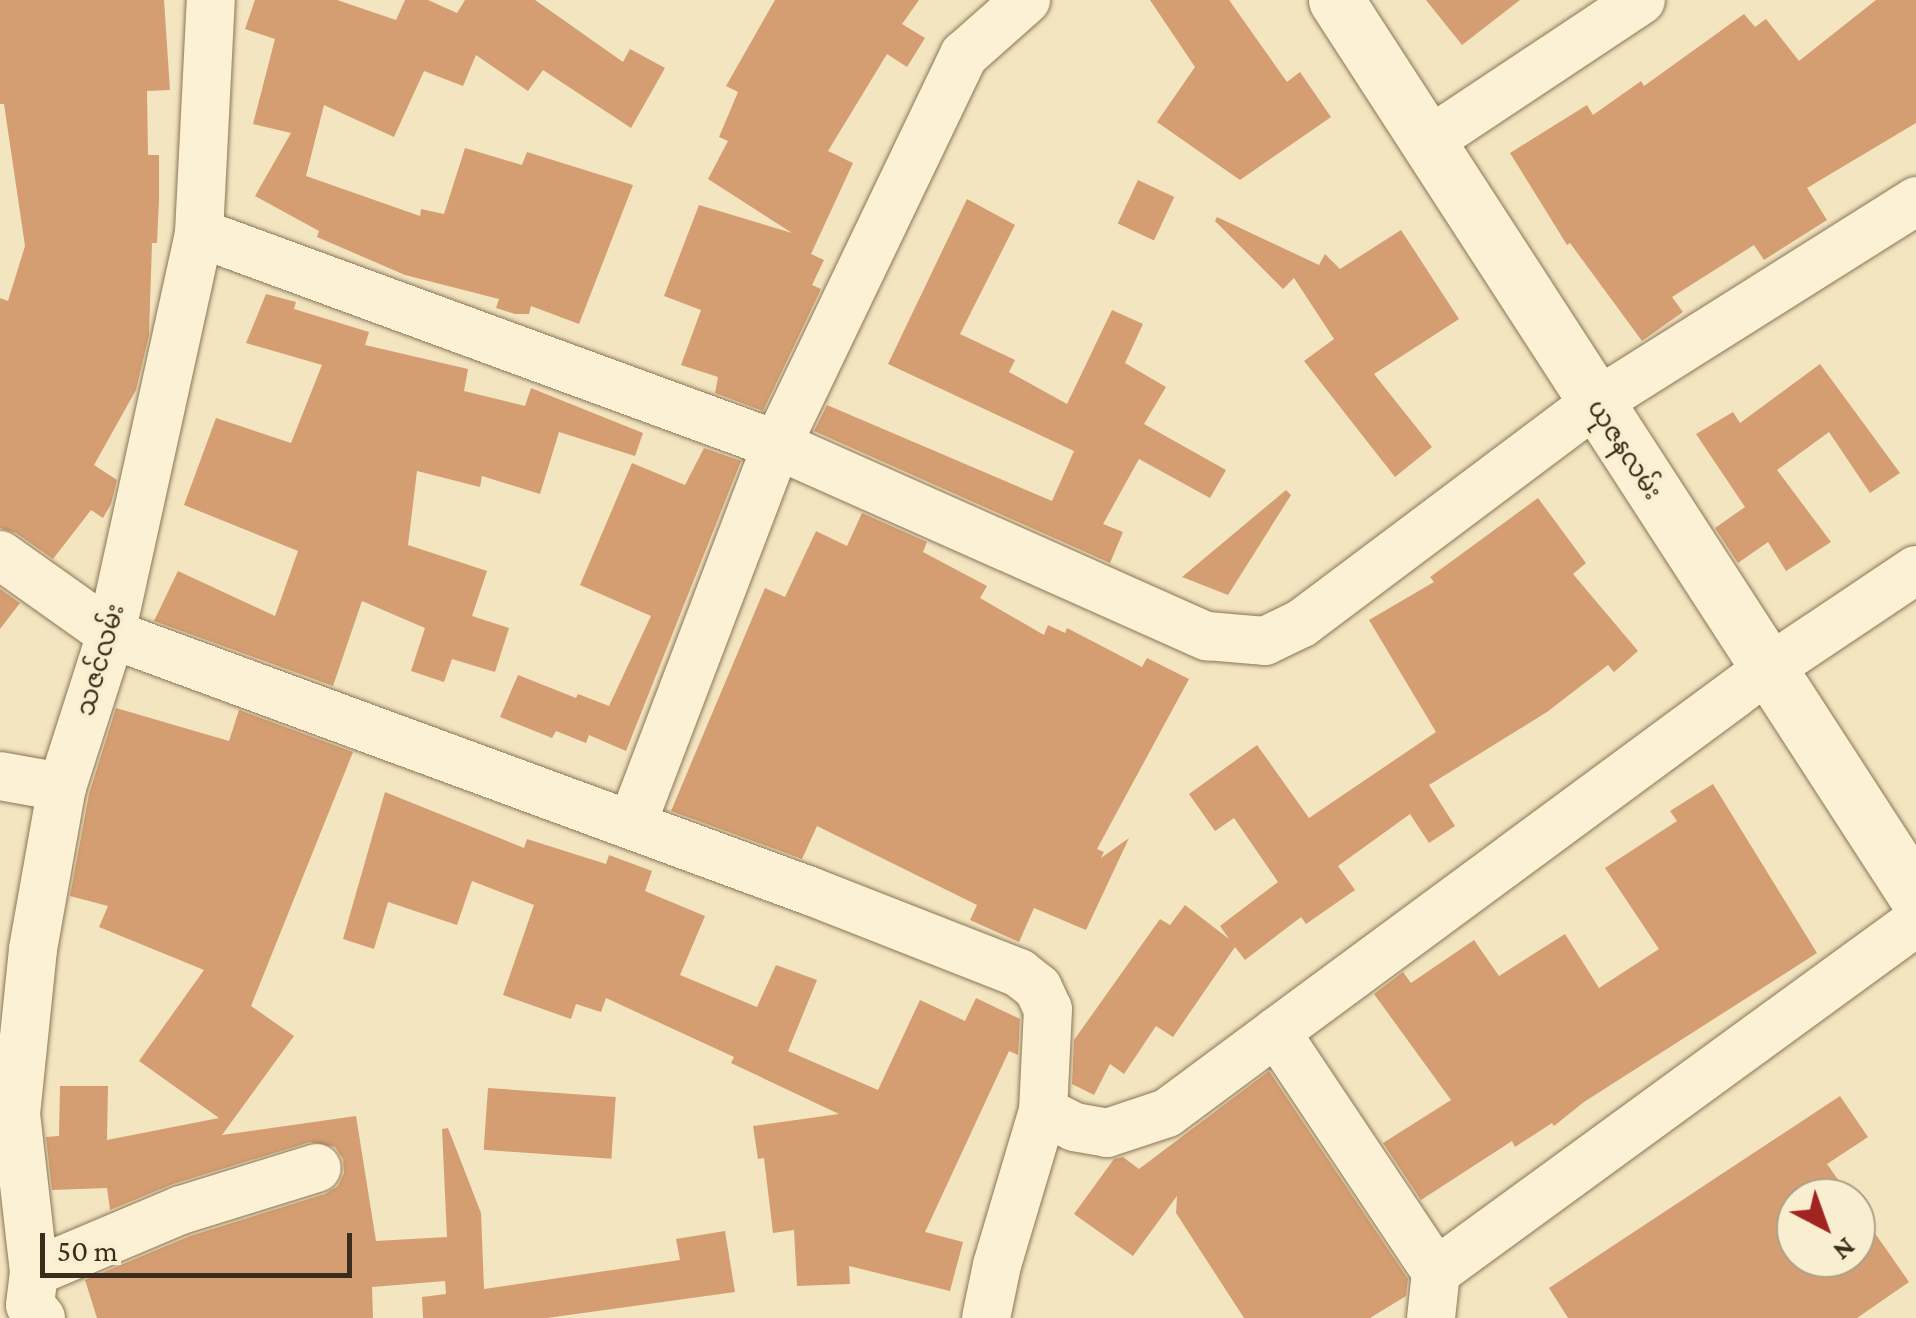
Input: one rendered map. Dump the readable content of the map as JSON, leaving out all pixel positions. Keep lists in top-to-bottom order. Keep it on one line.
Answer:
{"streets":{"street":["ယုဇနလမ်း","သဇင်လမ်း"]},"scale_bar":"50 m","north":"bottom right"}
